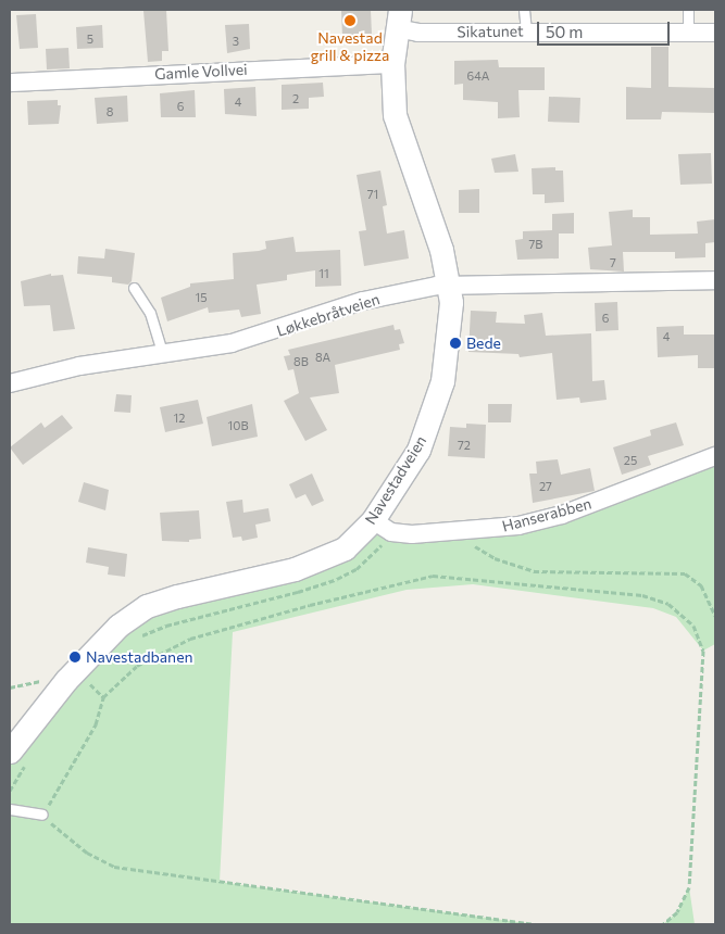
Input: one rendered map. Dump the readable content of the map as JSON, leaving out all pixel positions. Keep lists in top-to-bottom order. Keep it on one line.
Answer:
{"streets":{"street":["Sikatunet","Gamle Vollvei","Løkkebråtveien","Navestadveien","Hanserabben"]},"crossings":[["Sikatunet","Navestadveien"],["Gamle Vollvei","Navestadveien"],["Løkkebråtveien","Navestadveien"],["Navestadveien","Hanserabben"]],"places":["Navestad grill & pizza","Bede","Navestadbanen"],"house_numbers":["5","3","64A","2","4","6","8","71","7B","7","11","15","6","4","8A","8B","12","10B","72","25","27"],"scale_bar":"50 m"}
